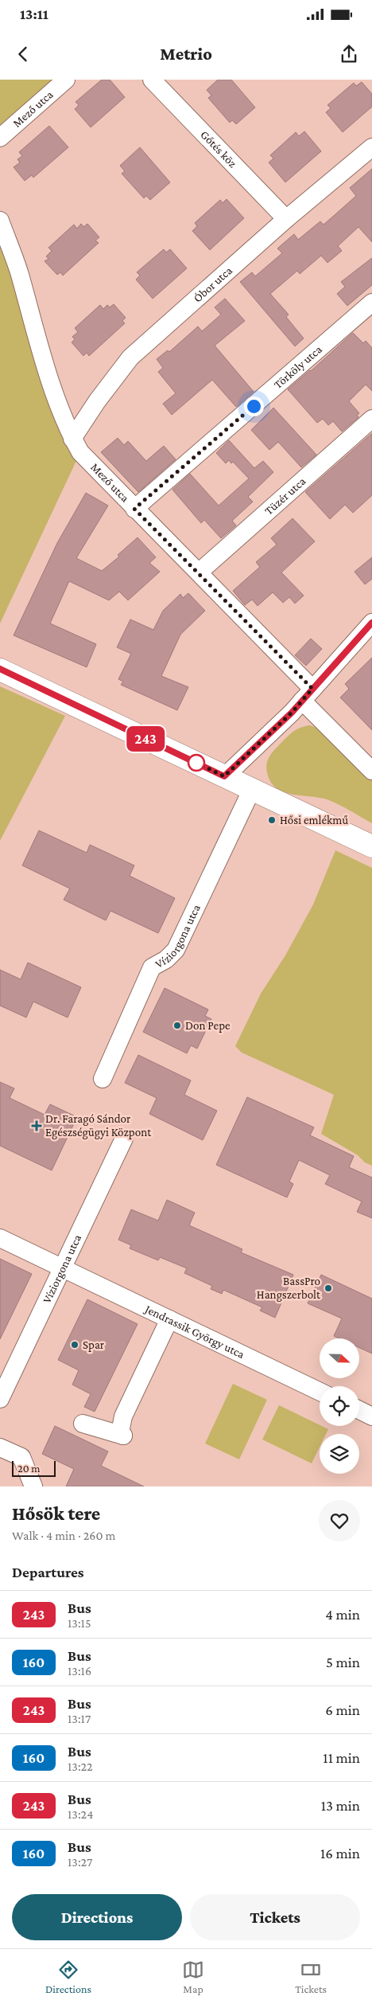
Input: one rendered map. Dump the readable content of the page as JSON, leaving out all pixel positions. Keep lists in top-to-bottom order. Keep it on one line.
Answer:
{"streets":{"street":["Mező utca","Gőtés köz","Óbor utca","Törköly utca","Tüzér utca","Víziorgona utca","Jendrassik György utca"]},"crossings":[["Mező utca","Óbor utca"],["Mező utca","Törköly utca"],["Mező utca","Tüzér utca"],["Gőtés köz","Óbor utca"],["Víziorgona utca","Jendrassik György utca"]],"places":{"other":["Hősi emlékmű","Don Pepe","BassPro Hangszerbolt","Spar"],"health":["Dr. Faragó Sándor Egészségügyi Központ"]},"lines":["bus line 243"],"scale_bar":"20 m","north":"right","page":{"status":"13:11","header":"Metrio","on_map":"243","scale":"20 m","heading":[["Hősök tere","Walk · 4 min · 260 m"],"Departures"],"list":[{"mark":"243","name":"Bus","note":"13:15","value":"4 min"},{"mark":"160","name":"Bus","note":"13:16","value":"5 min"},{"mark":"243","name":"Bus","note":"13:17","value":"6 min"},{"mark":"160","name":"Bus","note":"13:22","value":"11 min"},{"mark":"243","name":"Bus","note":"13:24","value":"13 min"},{"mark":"160","name":"Bus","note":"13:27","value":"16 min"}],"buttons":["Directions","Tickets"],"tabs":["Directions","Map","Tickets"]}}
